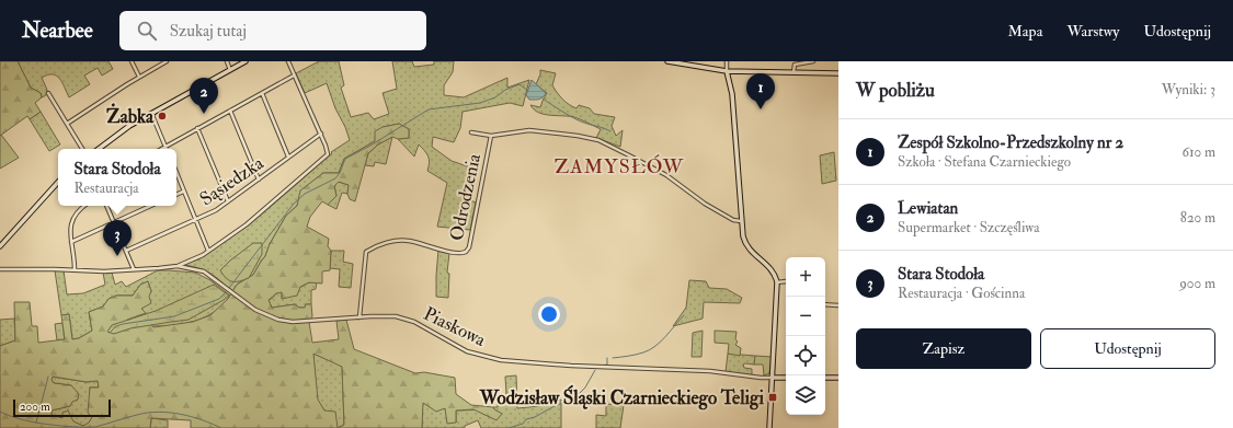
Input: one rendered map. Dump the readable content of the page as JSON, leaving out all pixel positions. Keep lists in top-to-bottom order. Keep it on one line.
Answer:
{"streets":{"street":["Sąsiedzka","Odrodzenia","Piaskowa"]},"crossings":[["Odrodzenia","Piaskowa"]],"districts":["ZAMYSŁÓW"],"places":{"other":["Żabka"],"transit":["Wodzisław Śląski Czarnieckiego Teligi"]},"scale_bar":"200 m","page":{"header":"Nearbee","search":"Szukaj tutaj","nav":["Mapa","Warstwy","Udostępnij"],"heading":["W pobliżu","Wyniki: 3"],"pins":["1","2","3"],"list":[{"mark":"1","name":"Zespół Szkolno-Przedszkolny nr 2","note":"Szkoła · Stefana Czarnieckiego","value":"610 m"},{"mark":"2","name":"Lewiatan","note":"Supermarket · Szczęśliwa","value":"820 m"},{"mark":"3","name":"Stara Stodoła","note":"Restauracja · Gościnna","value":"900 m"}],"popup":["Stara Stodoła","Restauracja"],"map_buttons":["+","−"],"buttons":["Zapisz","Udostępnij"],"scale":"200 m"}}
